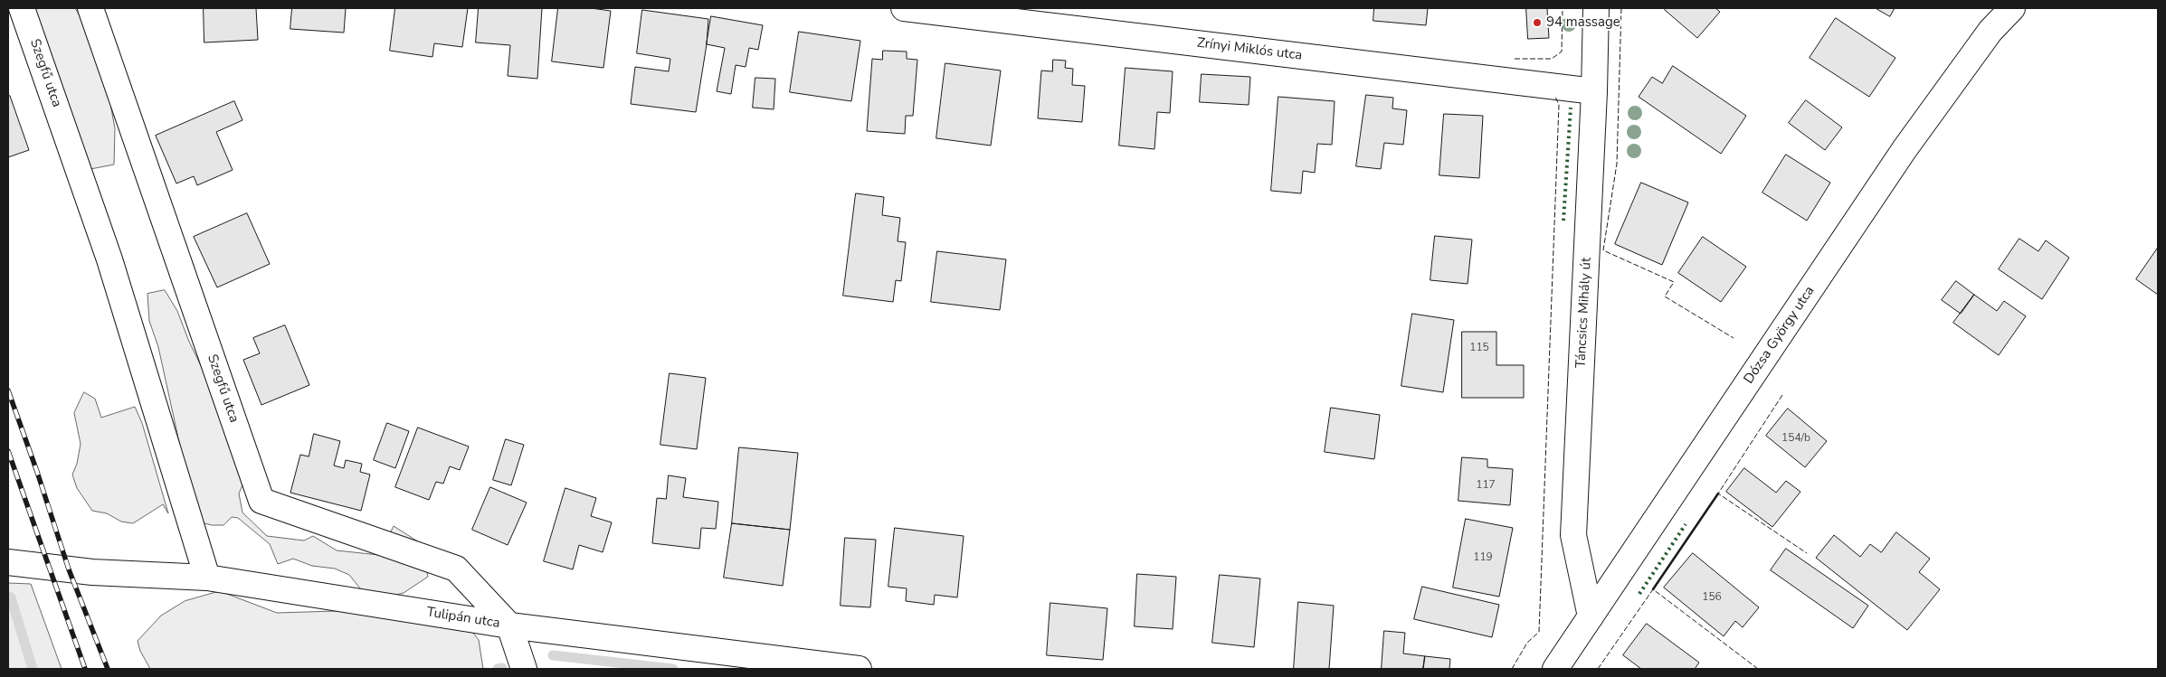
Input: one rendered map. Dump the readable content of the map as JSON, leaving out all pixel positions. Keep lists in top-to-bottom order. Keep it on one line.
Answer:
{"streets":{"street":["Zrínyi Miklós utca","Szegfű utca","Táncsics Mihály út","Dózsa György utca","Tulipán utca"]},"crossings":[["Zrínyi Miklós utca","Táncsics Mihály út"],["Szegfű utca","Tulipán utca"],["Táncsics Mihály út","Dózsa György utca"]],"places":["94 massage"],"house_numbers":["115","154/b","117","119","156"]}
